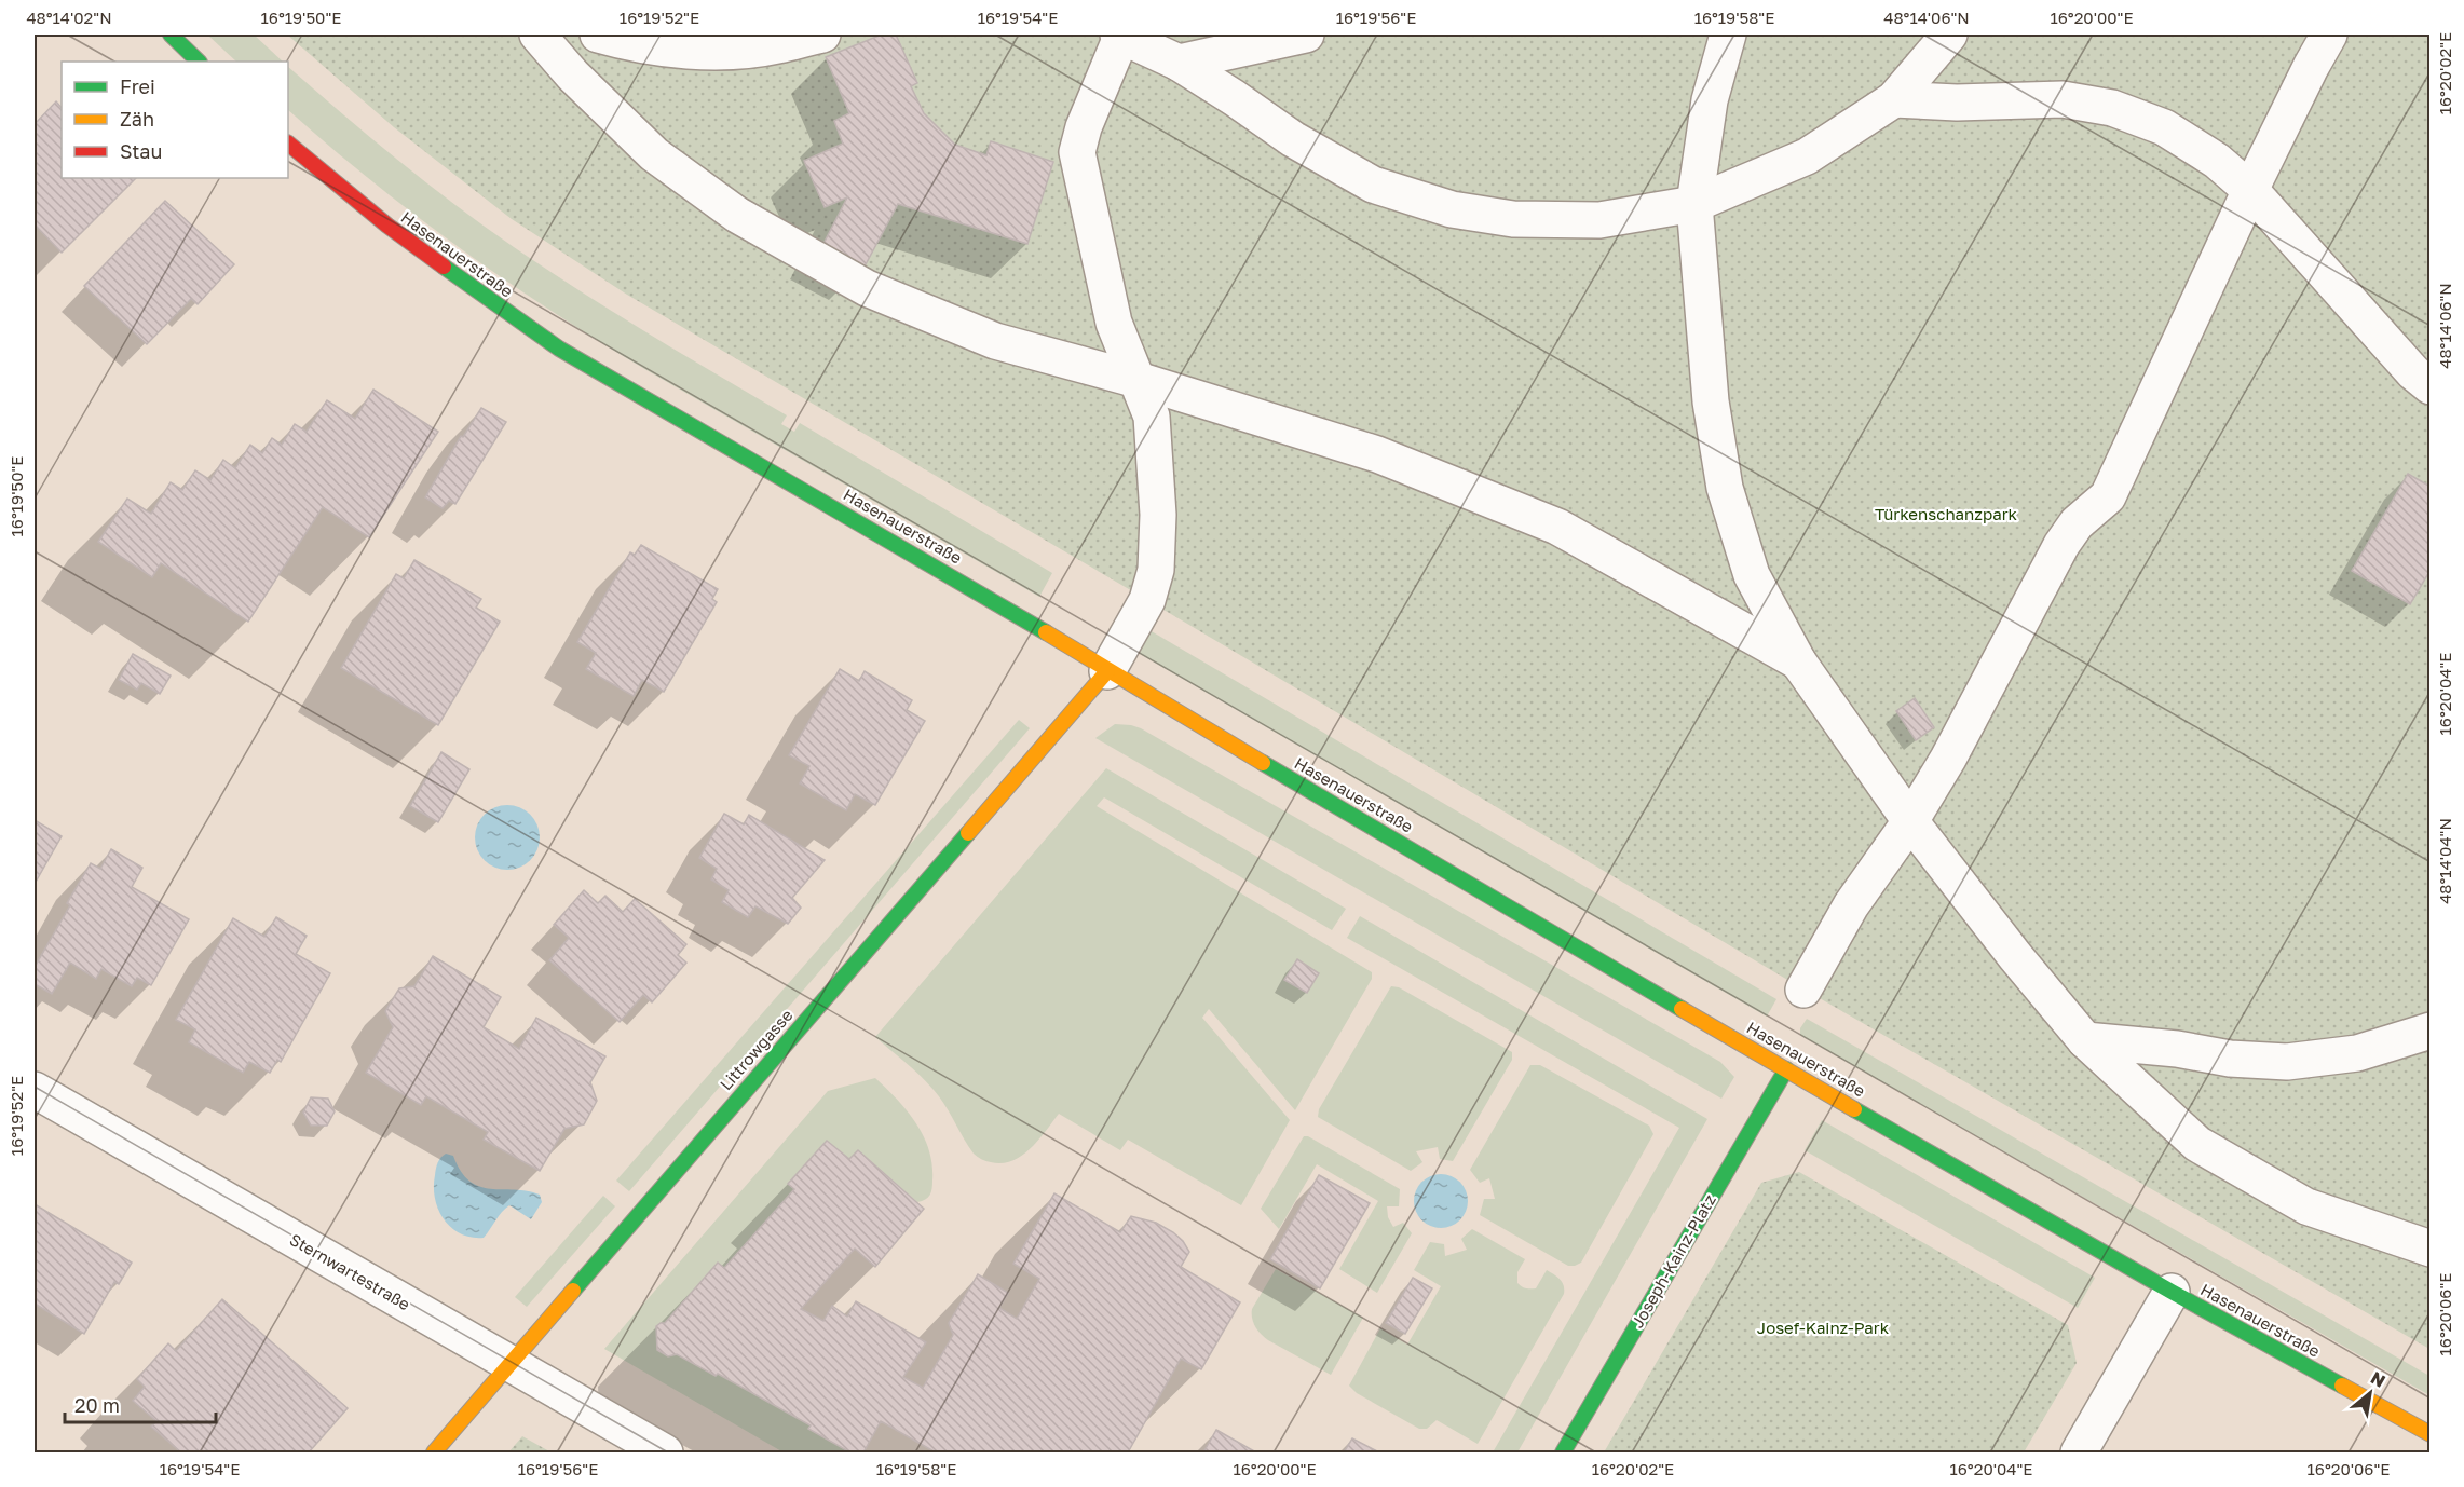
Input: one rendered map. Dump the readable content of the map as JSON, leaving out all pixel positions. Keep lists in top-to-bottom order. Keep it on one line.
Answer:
{"streets":{"street":["Hasenauerstraße","Littrowgasse","Joseph-Kainz-Platz","Sternwartestraße"]},"crossings":[["Hasenauerstraße","Littrowgasse"],["Hasenauerstraße","Joseph-Kainz-Platz"],["Littrowgasse","Sternwartestraße"]],"parks":["Türkenschanzpark","Josef-Kainz-Park"],"legend":["Frei","Zäh","Stau"],"scale_bar":"20 m","north":"top right","coordinates":["48°14'02\"N","16°19'50\"E","16°19'52\"E","16°19'54\"E","16°19'56\"E","16°19'58\"E","48°14'06\"N","16°20'00\"E","16°20'02\"E","16°20'04\"E","48°14'04\"N","16°20'06\"E"]}
